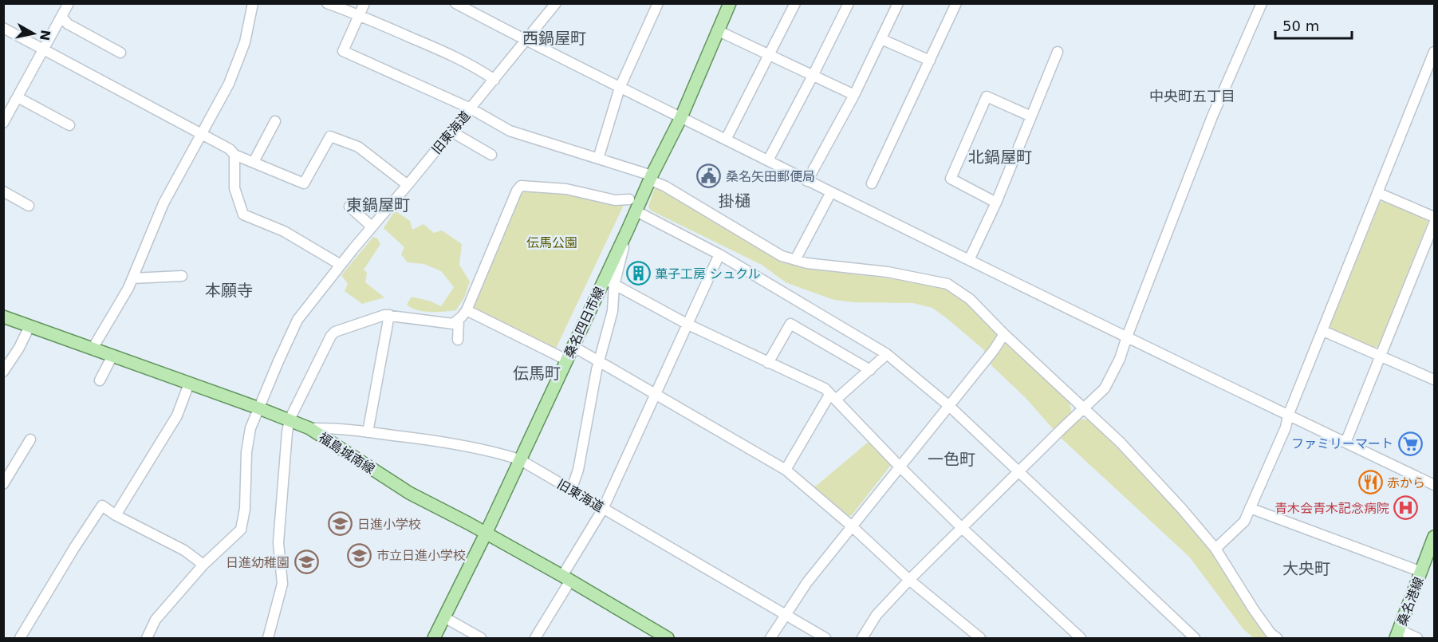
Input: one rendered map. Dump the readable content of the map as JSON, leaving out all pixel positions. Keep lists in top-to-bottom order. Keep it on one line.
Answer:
{"streets":{"main road":["桑名四日市線","福島城南線","桑名港線"],"street":["旧東海道"]},"crossings":[["旧東海道","桑名四日市線"],["旧東海道","福島城南線"],["桑名四日市線","福島城南線"]],"districts":["西鍋屋町","中央町五丁目","北鍋屋町","掛樋","東鍋屋町","本願寺","伝馬町","一色町","大央町"],"parks":["伝馬公園"],"places":{"public building":["桑名矢田郵便局"],"building":["菓子工房 シュクル"],"supermarket":["ファミリーマート"],"restaurant":["赤から"],"hospital":["青木会青木記念病院"],"school or university":["日進小学校","市立日進小学校","日進幼稚園"]},"scale_bar":"50 m","north":"right"}
